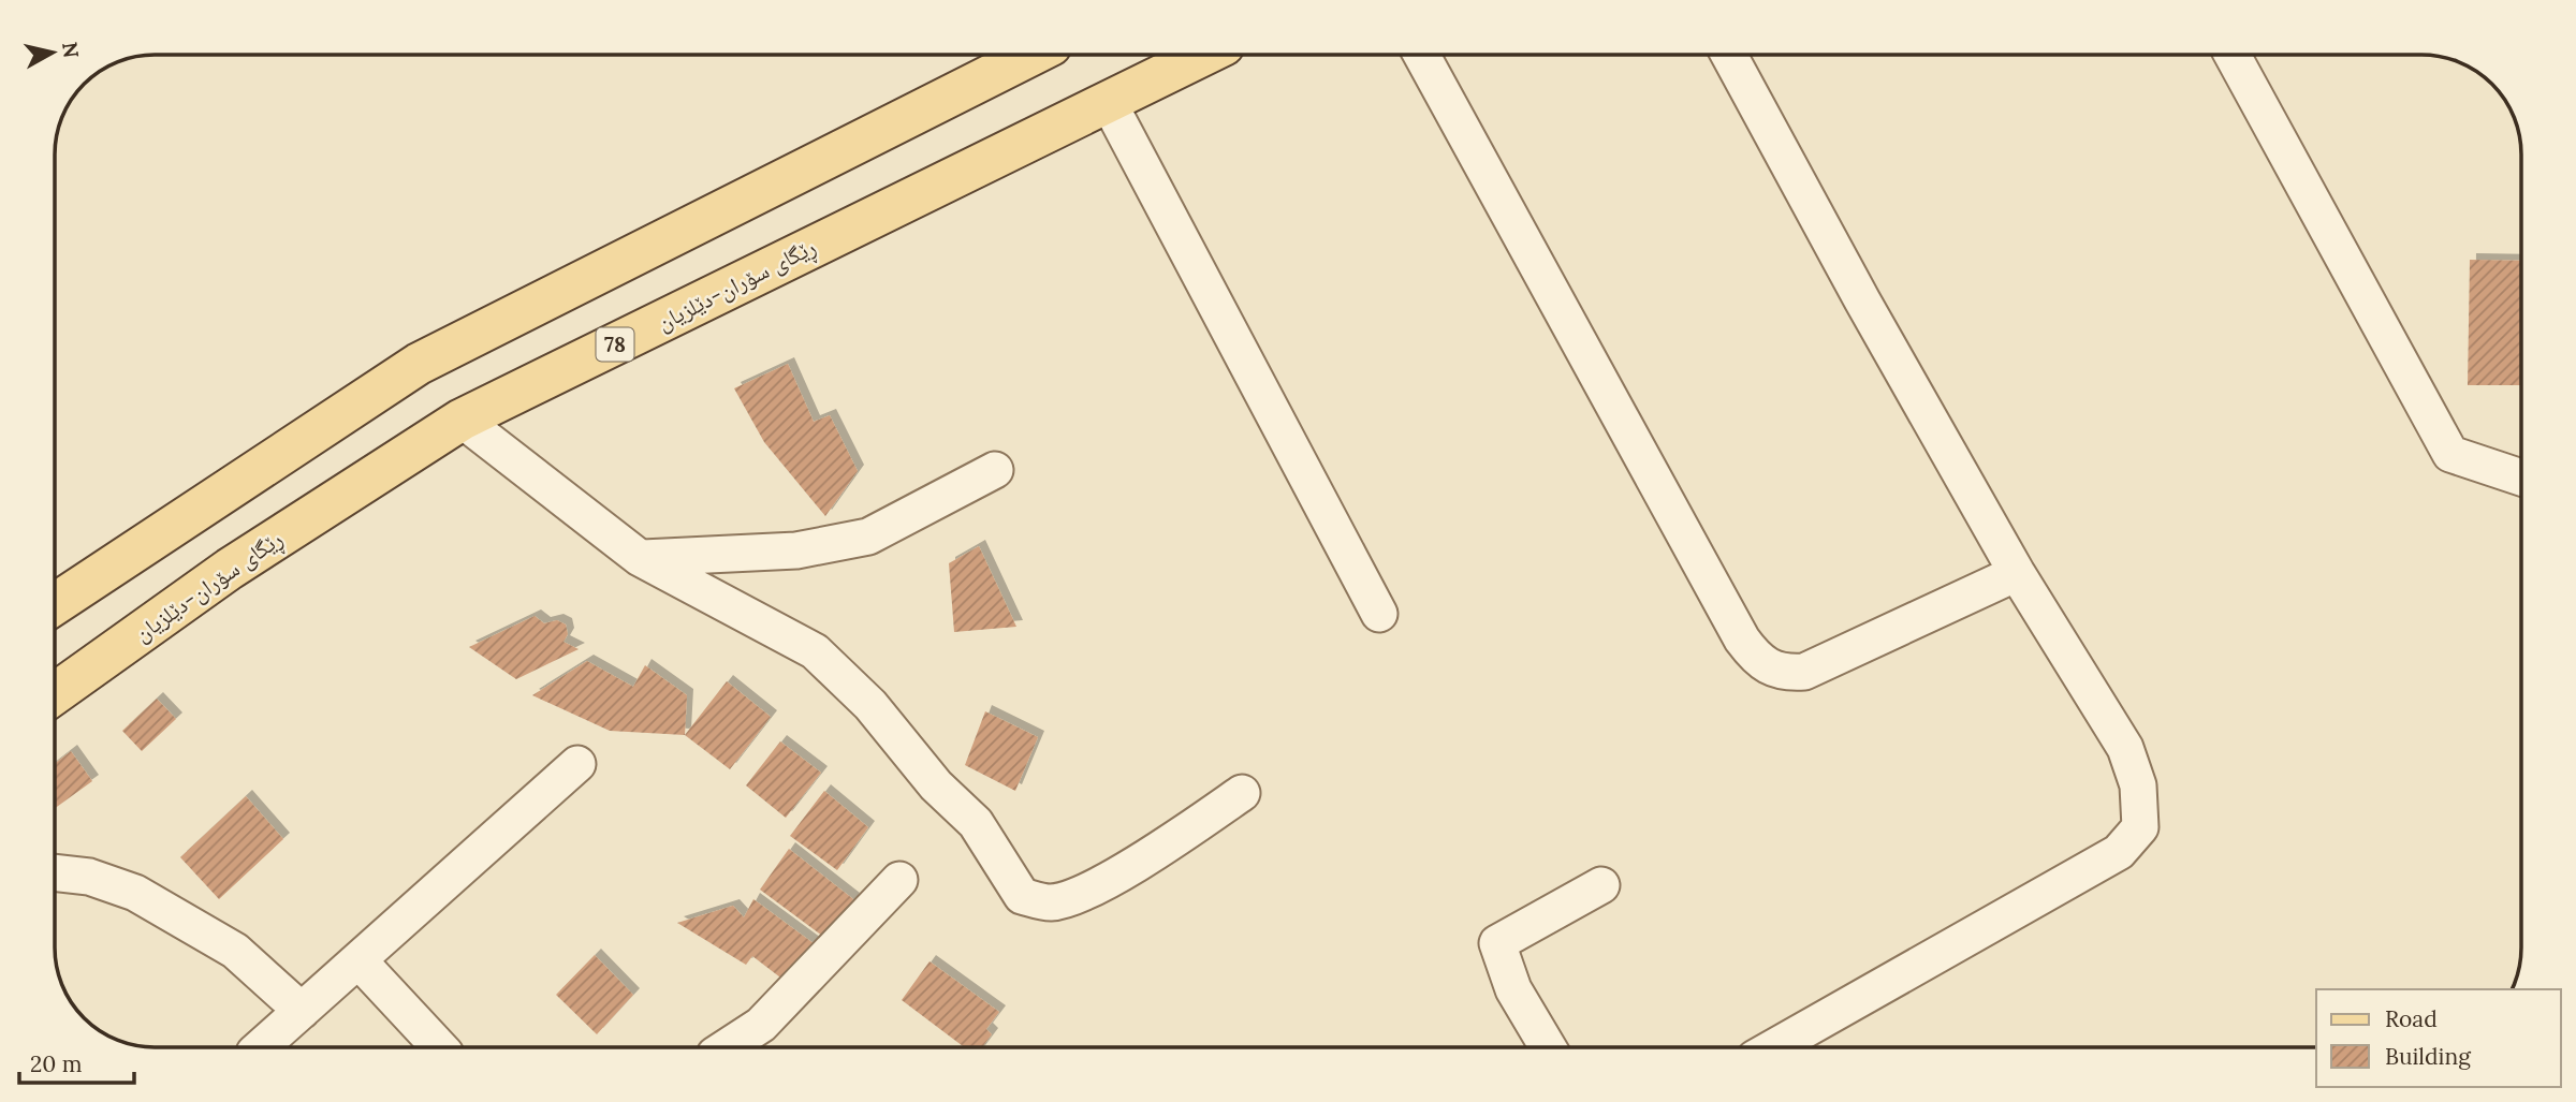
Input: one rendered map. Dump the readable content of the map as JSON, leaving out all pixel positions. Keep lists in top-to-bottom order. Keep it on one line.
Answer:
{"streets":{"main road":["ڕێگای سۆران-دێلزیان","78"]},"legend":["Road","Building"],"scale_bar":"20 m","north":"right"}
